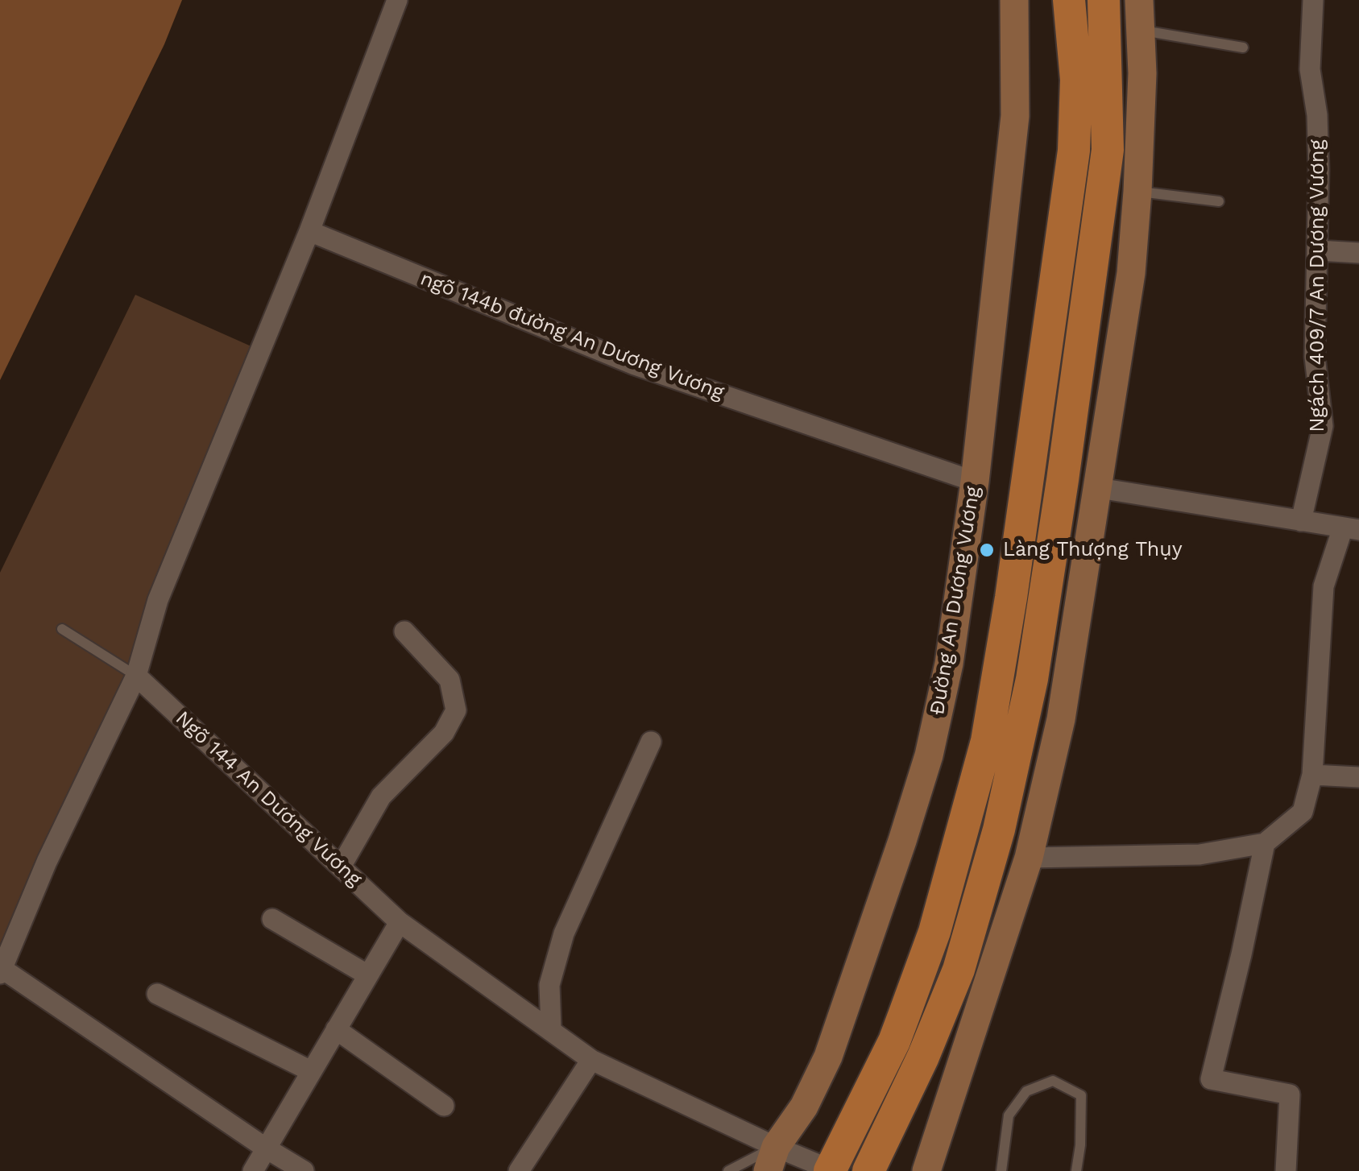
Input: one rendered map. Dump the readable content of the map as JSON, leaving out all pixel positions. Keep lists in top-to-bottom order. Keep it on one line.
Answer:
{"streets":{"street":["Ngách 409/7 An Dương Vương","ngõ 144b đường An Dương Vương","Đường An Dương Vương","Ngõ 144 An Dương Vương"]},"crossings":[["ngõ 144b đường An Dương Vương","Đường An Dương Vương"],["Đường An Dương Vương","Ngõ 144 An Dương Vương"]],"places":["Làng Thượng Thụy"]}
